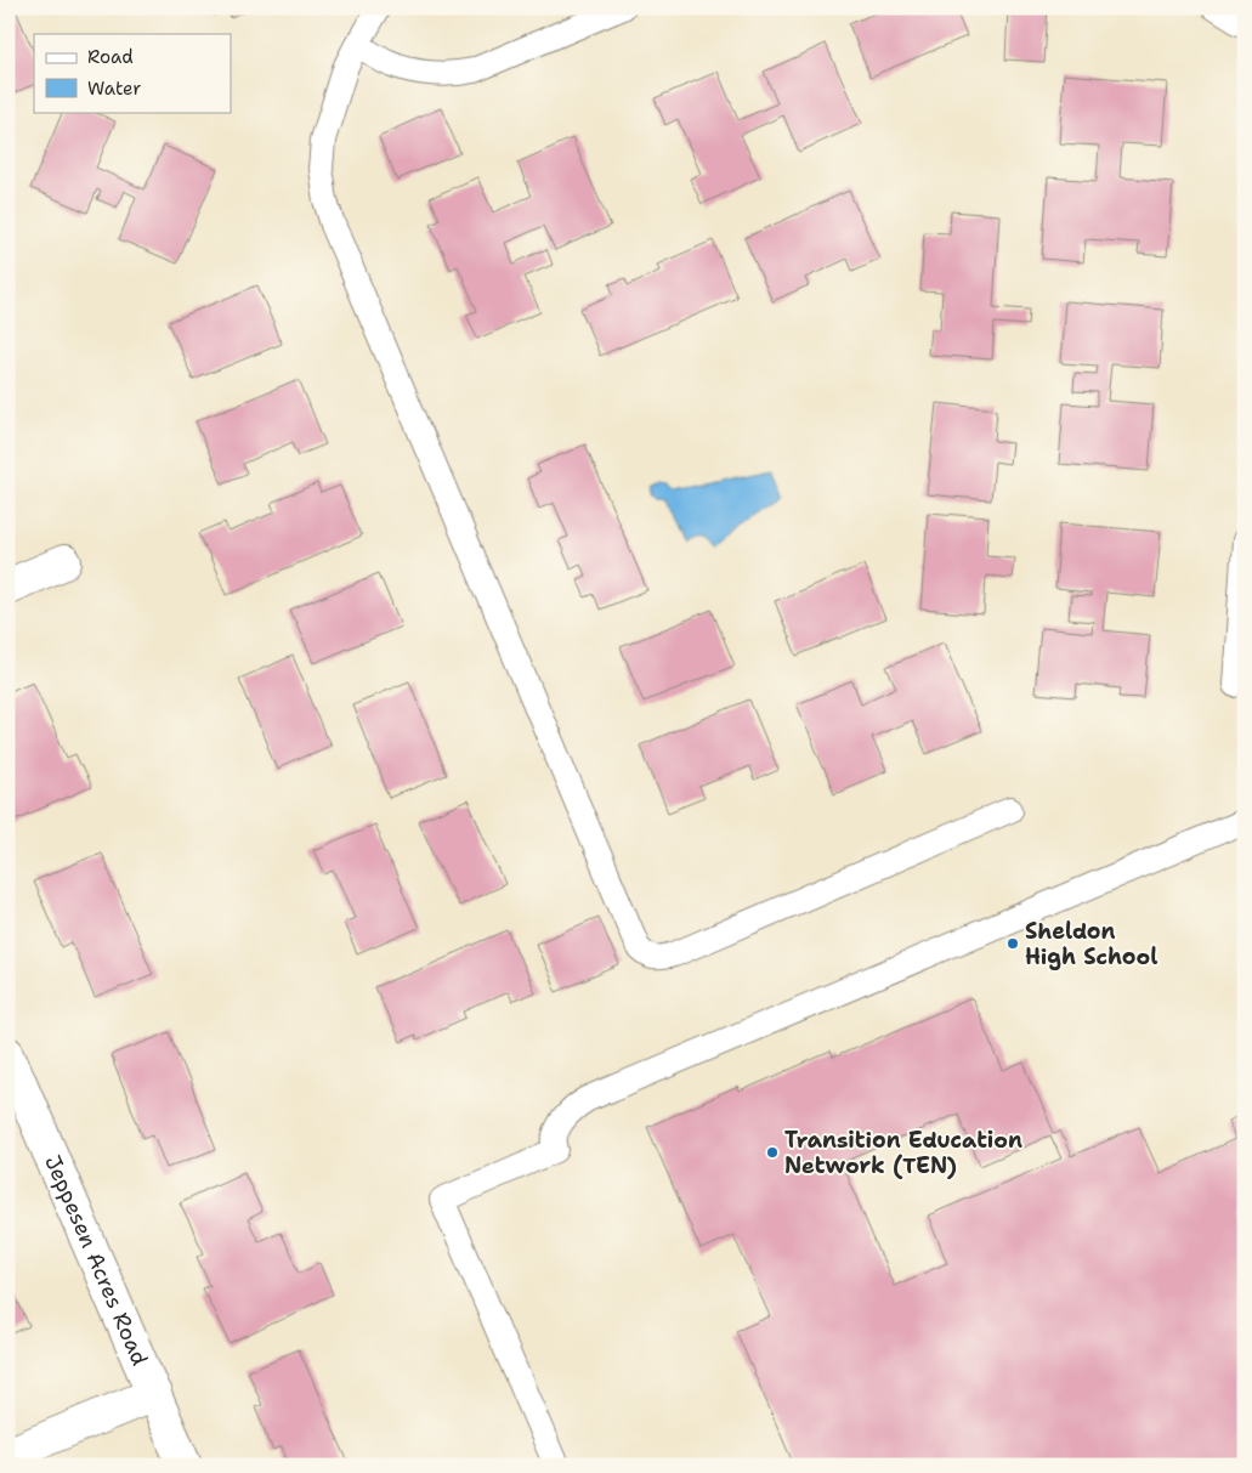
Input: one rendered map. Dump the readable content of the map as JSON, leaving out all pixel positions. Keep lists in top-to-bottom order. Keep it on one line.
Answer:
{"streets":{"street":["Jeppesen Acres Road"]},"places":["Sheldon High School","Transition Education Network (TEN)"],"legend":["Road","Water"]}
